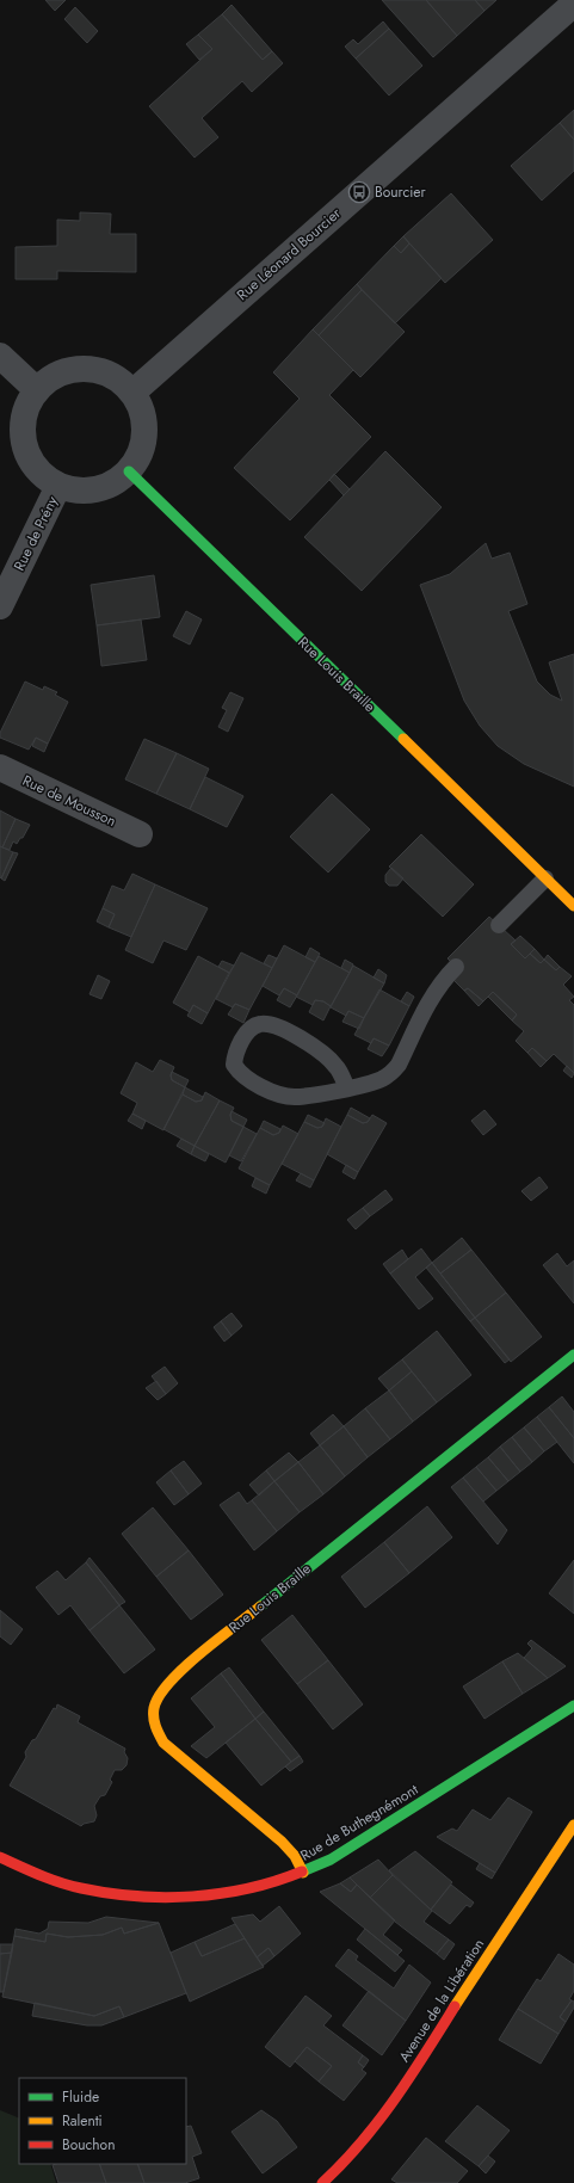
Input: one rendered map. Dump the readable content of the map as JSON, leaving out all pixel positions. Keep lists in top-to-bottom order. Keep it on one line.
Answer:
{"streets":{"street":["Rue Léonard Bourcier","Rue de Prény","Rue Louis Braille","Rue de Mousson","Rue de Buthegnémont","Avenue de la Libération"]},"crossings":[["Rue Léonard Bourcier","Rue de Prény"],["Rue Léonard Bourcier","Rue Louis Braille"],["Rue de Prény","Rue Louis Braille"],["Rue Louis Braille","Rue de Buthegnémont"]],"places":{"bus stop":["Bourcier"]},"legend":["Fluide","Ralenti","Bouchon"]}
